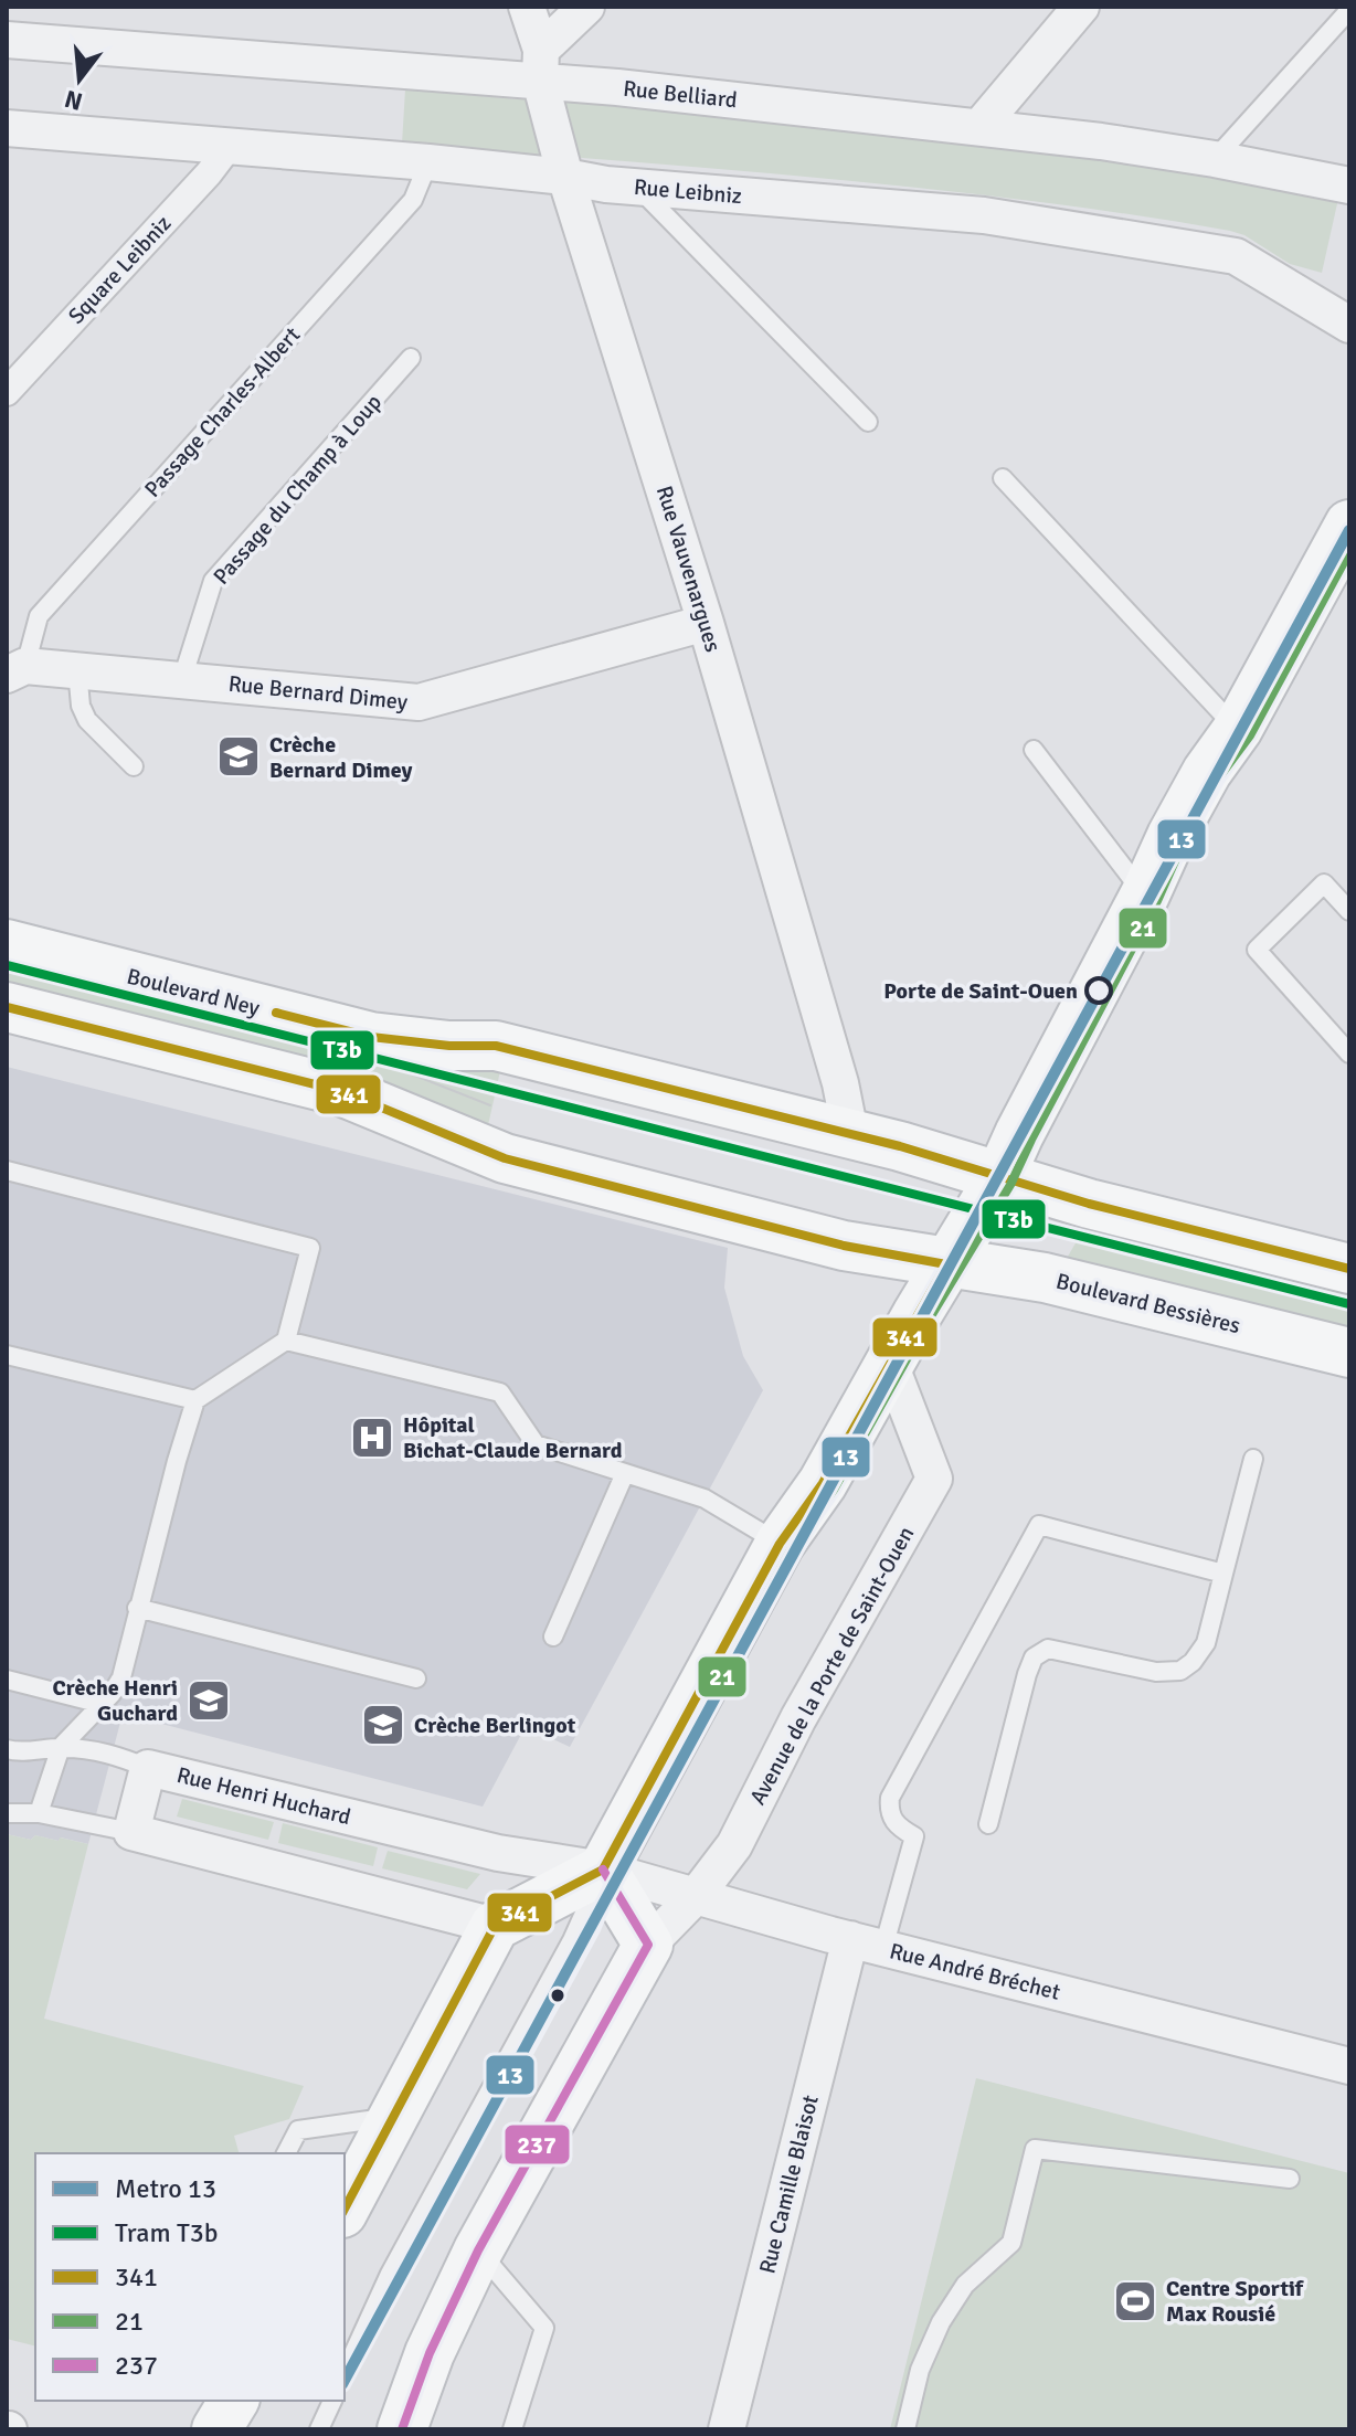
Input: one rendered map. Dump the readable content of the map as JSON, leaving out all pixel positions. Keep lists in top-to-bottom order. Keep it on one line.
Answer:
{"streets":{"main road":["Boulevard Ney","Boulevard Bessières","Avenue de la Porte de Saint-Ouen"],"street":["Rue Belliard","Rue Leibniz","Square Leibniz","Rue Vauvenargues","Rue Bernard Dimey","Rue Henri Huchard","Rue André Bréchet","Rue Camille Blaisot"],"lane":["Passage Charles-Albert","Passage du Champ à Loup"]},"crossings":[["Rue Belliard","Rue Vauvenargues"],["Rue Leibniz","Square Leibniz"],["Rue Leibniz","Passage Charles-Albert"],["Rue Leibniz","Rue Vauvenargues"],["Passage Charles-Albert","Rue Bernard Dimey"],["Passage du Champ à Loup","Rue Bernard Dimey"],["Rue Vauvenargues","Rue Bernard Dimey"],["Rue Vauvenargues","Boulevard Ney"],["Avenue de la Porte de Saint-Ouen","Rue André Bréchet"],["Rue Henri Huchard","Rue André Bréchet"],["Rue André Bréchet","Rue Camille Blaisot"]],"places":{"school or university":["Crèche Bernard Dimey","Crèche Henri Guchard","Crèche Berlingot"],"other":["Porte de Saint-Ouen"],"hospital":["Hôpital Bichat-Claude Bernard"],"sports":["Centre Sportif Max Rousié"]},"lines":["metro line 13","transit line 21","tram line T3b","transit line 341","transit line 237"],"legend":["Metro 13","Tram T3b","341","21","237"],"north":"bottom"}
